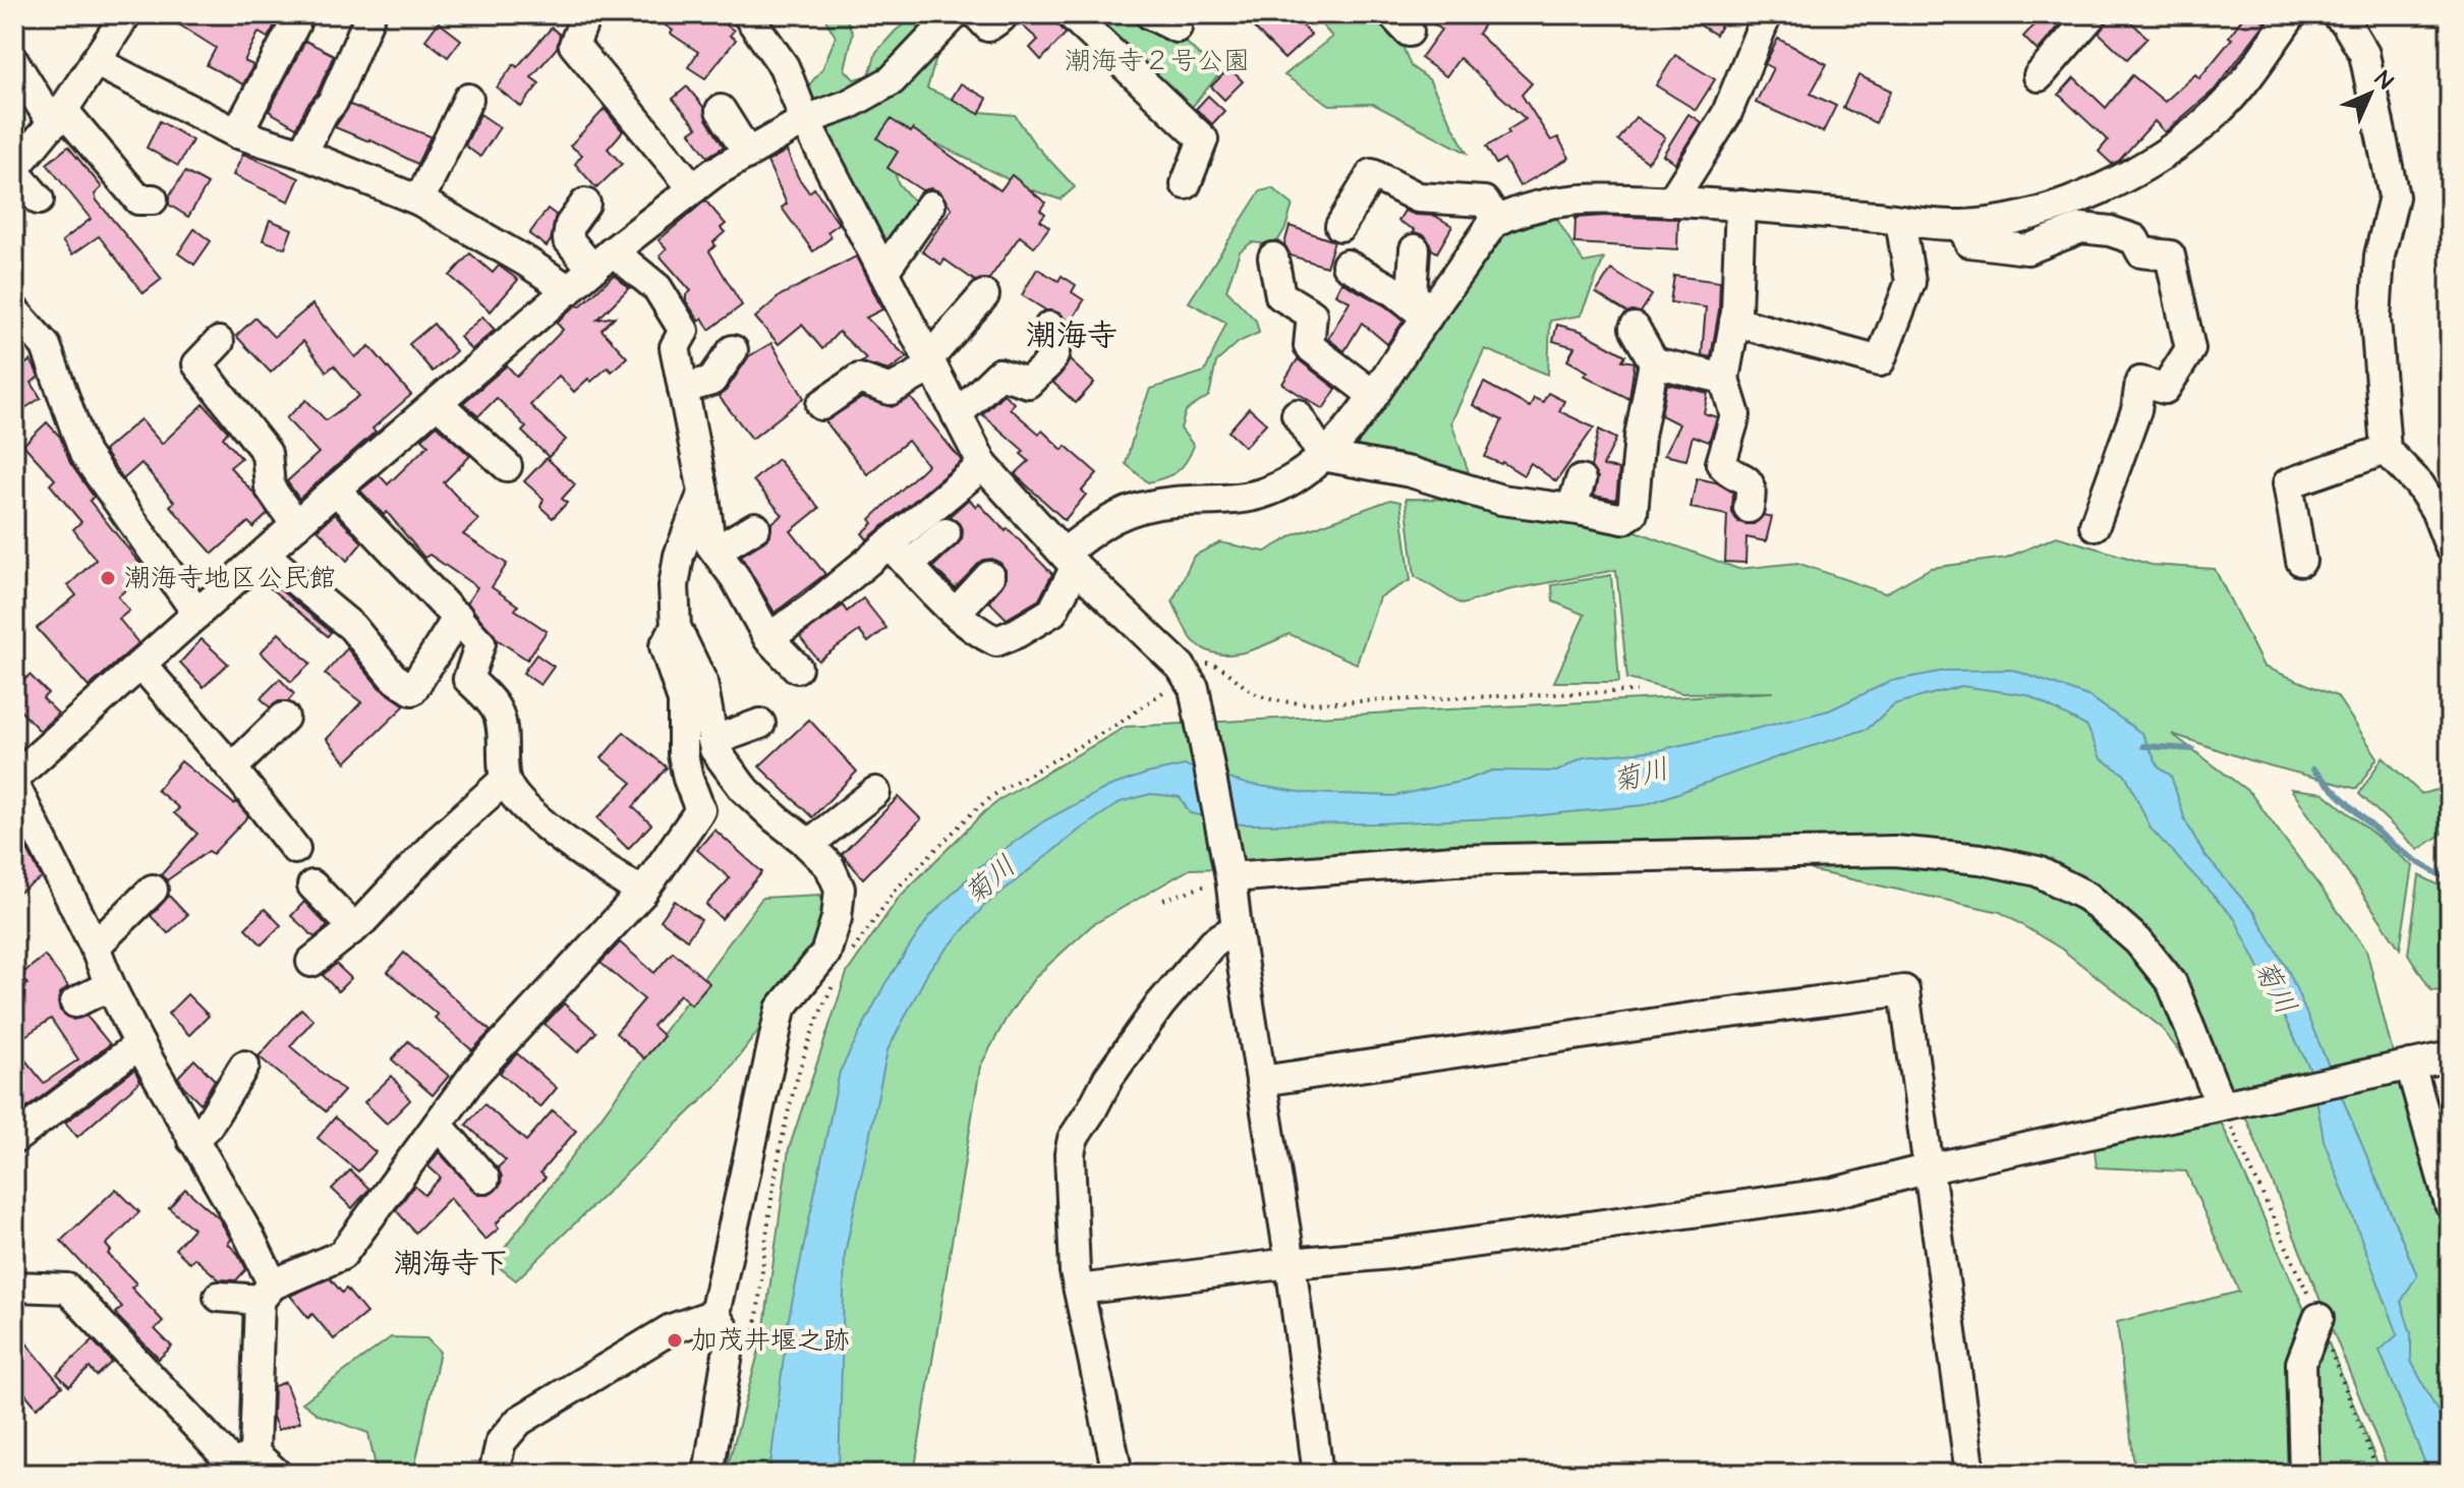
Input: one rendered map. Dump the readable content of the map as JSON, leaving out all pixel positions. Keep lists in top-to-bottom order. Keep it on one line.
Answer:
{"districts":["潮海寺","潮海寺下"],"water":["菊川"],"parks":["潮海寺２号公園"],"places":["潮海寺地区公民館","加茂井堰之跡"],"north":"top right"}
